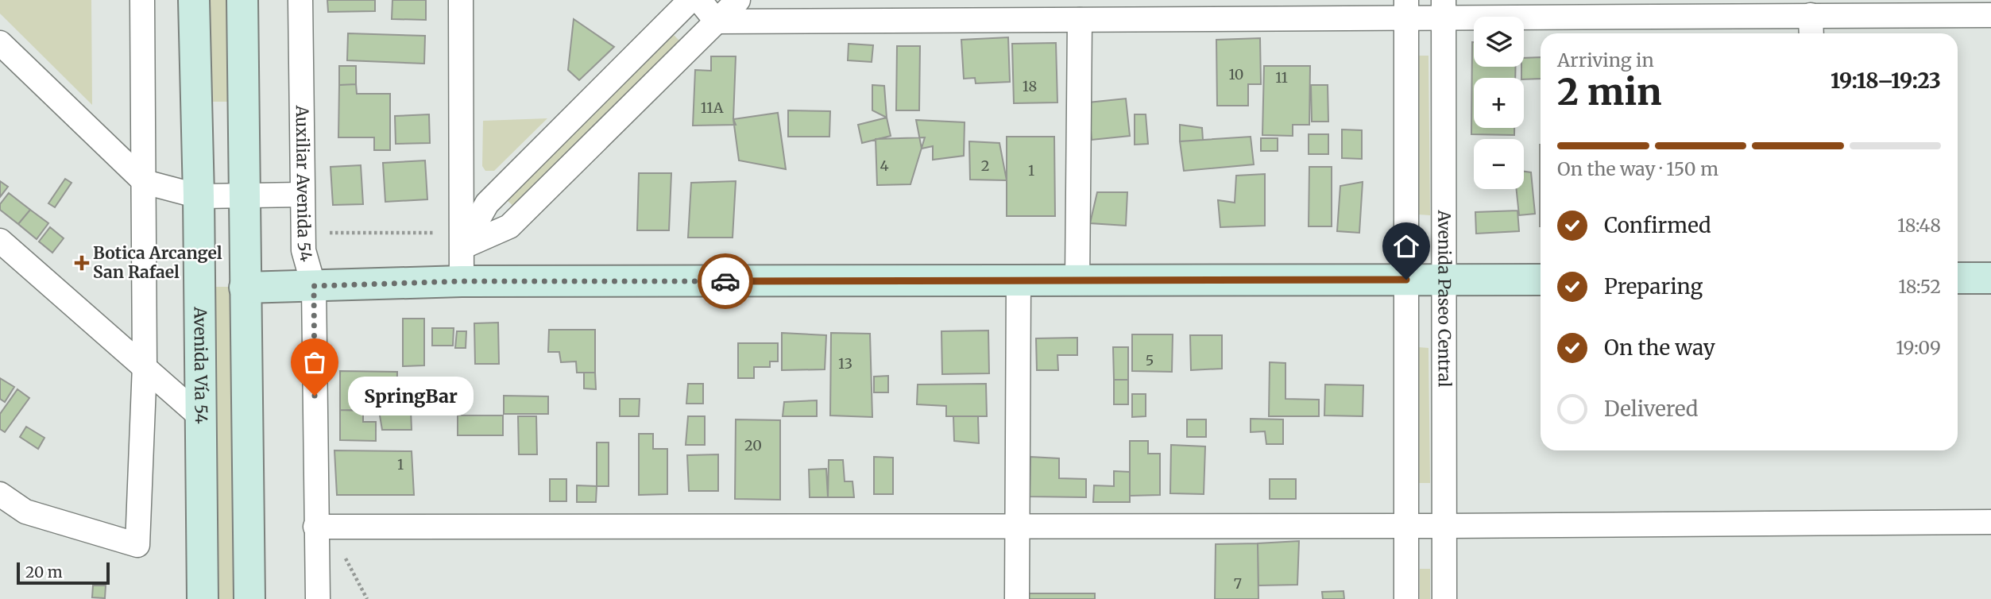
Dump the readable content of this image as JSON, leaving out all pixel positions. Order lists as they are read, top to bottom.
{
  "streets": {
    "street": ["Auxiliar Avenida 54", "Avenida Paseo Central", "Avenida Vía 54"]
  },
  "places": {
    "health": ["Botica Arcangel San Rafael"],
    "other": ["SpringBar"]
  },
  "house_numbers": [
    "10",
    "11",
    "18",
    "11A",
    "4",
    "2",
    "1",
    "5",
    "13",
    "20",
    "1",
    "7"
  ],
  "scale_bar": "20 m",
  "page": {
    "map_buttons": ["+", "−"],
    "heading": ["2 min", "Arriving in", "19:18–19:23"],
    "bar": "On the way · 150 m",
    "list": [
      ["Confirmed", "18:48"],
      ["Preparing", "18:52"],
      ["On the way", "19:09"],
      "Delivered"
    ],
    "bubble": "SpringBar",
    "scale": "20 m"
  }
}
